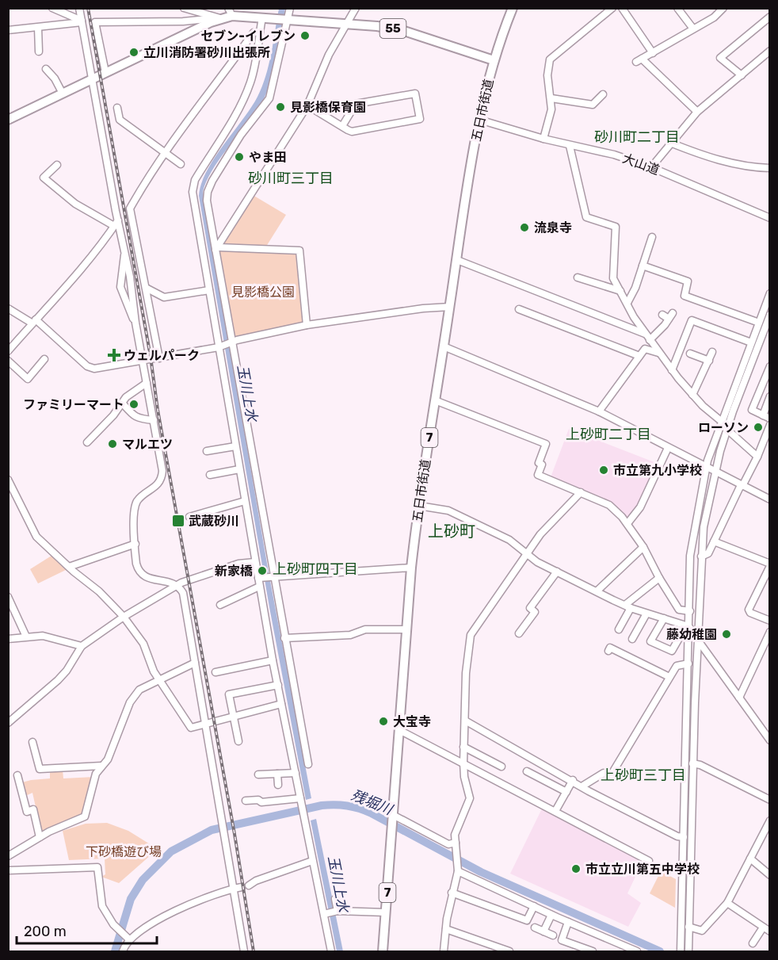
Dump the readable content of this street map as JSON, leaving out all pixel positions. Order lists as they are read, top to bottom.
{
  "streets": {
    "main road": ["55", "五日市街道", "7"],
    "street": ["大山道"]
  },
  "crossings": [
    ["55", "五日市街道"],
    ["五日市街道", "大山道"]
  ],
  "districts": [
    "砂川町二丁目",
    "砂川町三丁目",
    "上砂町二丁目",
    "上砂町",
    "上砂町四丁目",
    "上砂町三丁目"
  ],
  "water": ["玉川上水", "残堀川"],
  "parks": ["見影橋公園", "下砂橋遊び場"],
  "places": {
    "other": [
      "セブン-イレブン",
      "立川消防署砂川出張所",
      "見影橋保育園",
      "やま田",
      "流泉寺",
      "ファミリーマート",
      "ローソン",
      "マルエツ",
      "市立第九小学校",
      "新家橋",
      "藤幼稚園",
      "大宝寺",
      "市立立川第五中学校"
    ],
    "health": ["ウェルパーク"],
    "transit": ["武蔵砂川"]
  },
  "scale_bar": "200 m"
}
